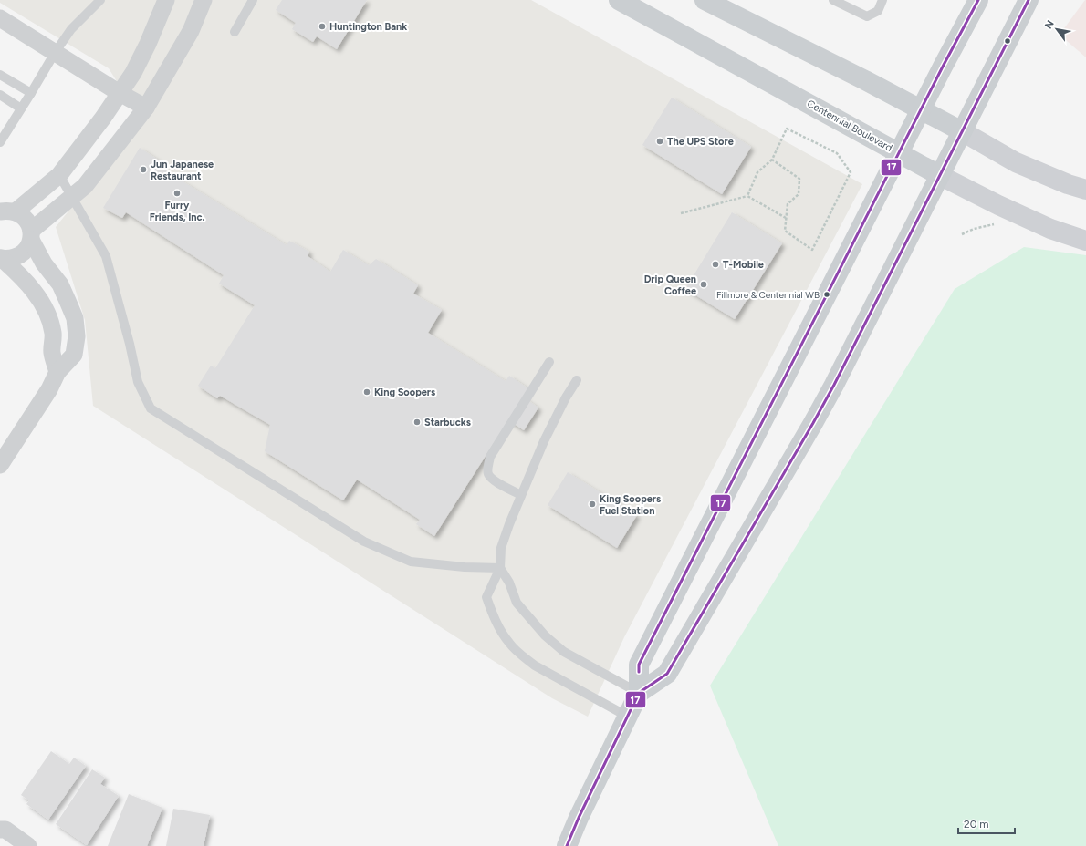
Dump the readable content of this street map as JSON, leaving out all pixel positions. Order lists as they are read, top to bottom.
{
  "streets": {
    "main road": ["Centennial Boulevard"]
  },
  "places": [
    "Huntington Bank",
    "The UPS Store",
    "Jun Japanese Restaurant",
    "Furry Friends, Inc.",
    "T-Mobile",
    "Drip Queen Coffee",
    "Fillmore & Centennial WB",
    "King Soopers",
    "Starbucks",
    "King Soopers Fuel Station"
  ],
  "lines": ["transit line 17"],
  "scale_bar": "20 m",
  "north": "top left"
}
